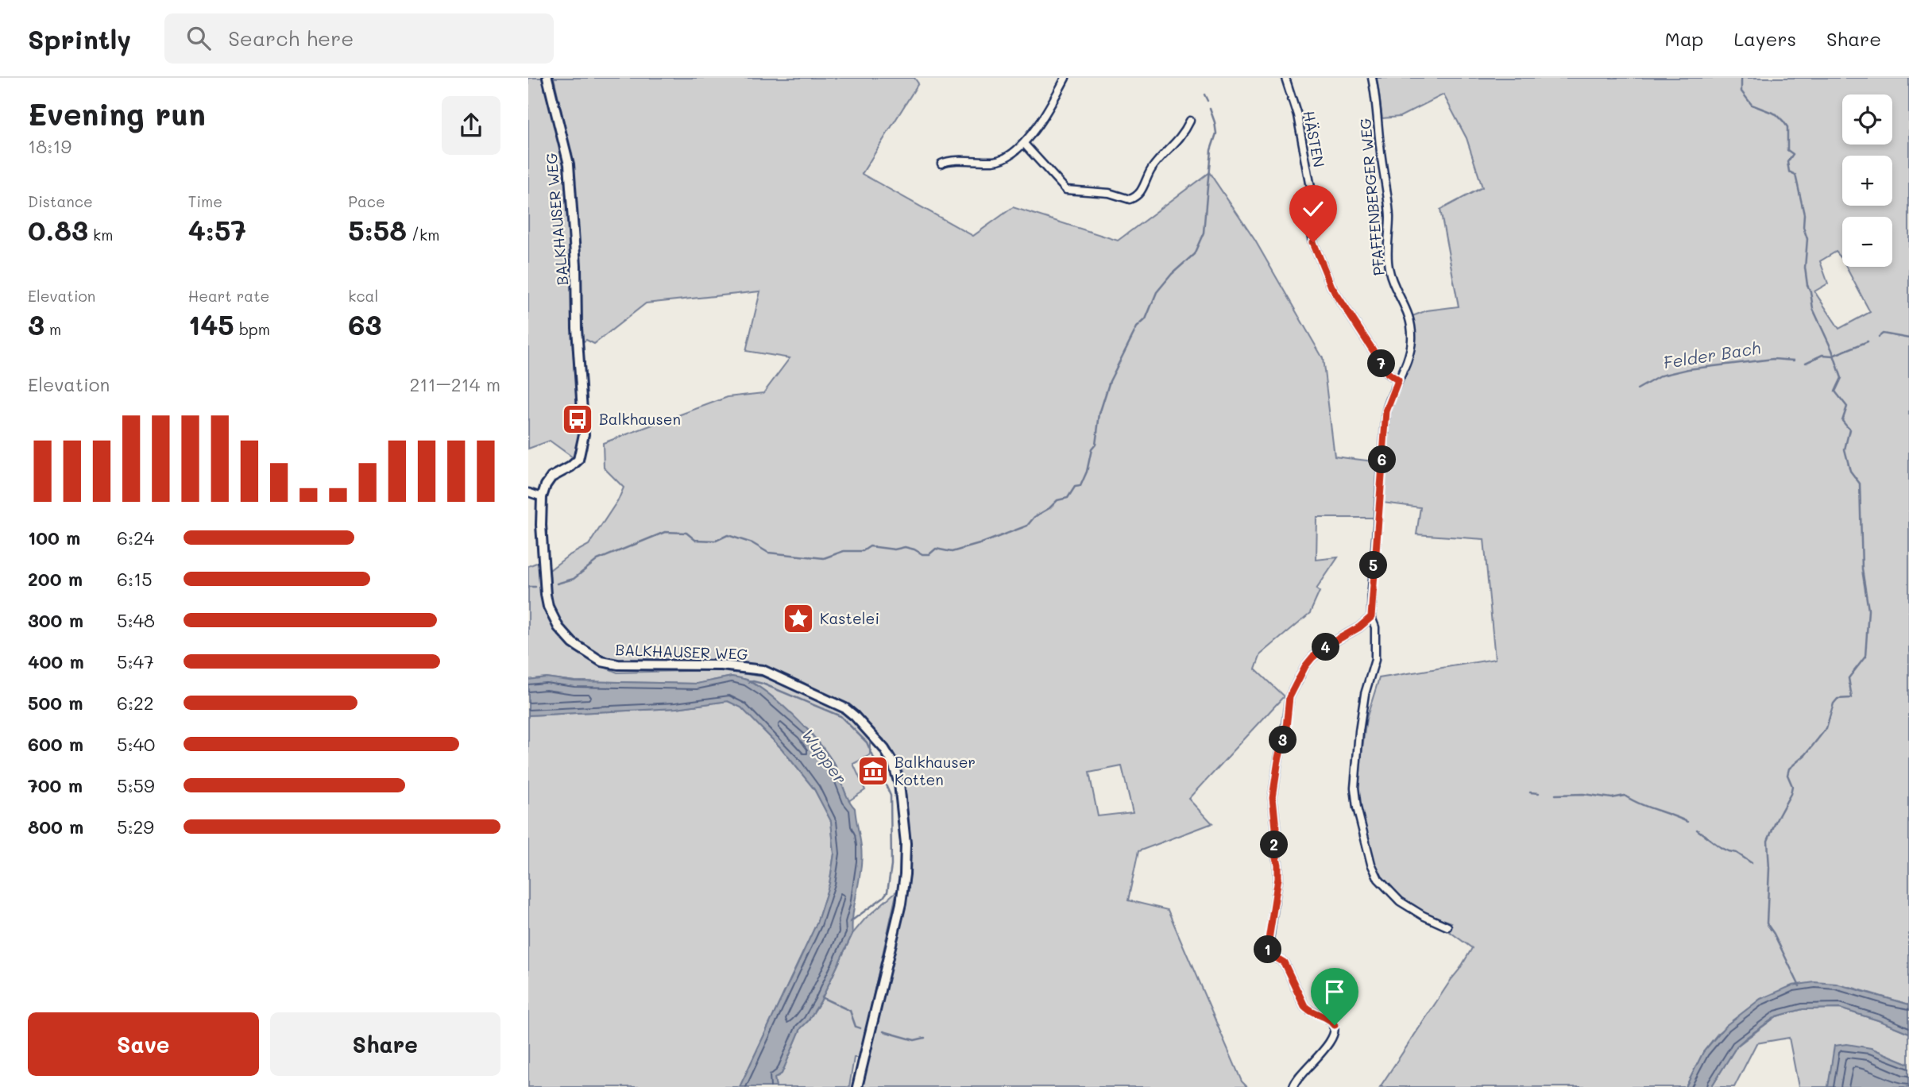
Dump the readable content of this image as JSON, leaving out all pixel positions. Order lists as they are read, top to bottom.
{
  "streets": {
    "main road": ["BALKHAUSER WEG"],
    "street": ["HÄSTEN", "PFAFFENBERGER WEG"]
  },
  "crossings": [
    ["HÄSTEN", "PFAFFENBERGER WEG"]
  ],
  "water": ["Felder Bach", "Wupper"],
  "places": {
    "bus stop": ["Balkhausen"],
    "place": ["Kastelei"],
    "museum": ["Balkhauser Kotten"]
  },
  "page": {
    "header": "Sprintly",
    "search": "Search here",
    "nav": ["Map", "Layers", "Share"],
    "heading": ["Evening run", "18:19"],
    "map_buttons": ["+", "−"],
    "stats": [
      ["Distance", "0.83 km"],
      ["Time", "4:57"],
      ["Pace", "5:58 /km"],
      ["Elevation", "3 m"],
      ["Heart rate", "145 bpm"],
      ["kcal", "63"]
    ],
    "pins": [
      "7",
      "6",
      "5",
      "4",
      "3",
      "2",
      "1"
    ],
    "chart": ["Elevation", "211–214 m"],
    "list": [
      {
        "name": "100 m",
        "note": "6:24"
      },
      {
        "name": "200 m",
        "note": "6:15"
      },
      {
        "name": "300 m",
        "note": "5:48"
      },
      {
        "name": "400 m",
        "note": "5:47"
      },
      {
        "name": "500 m",
        "note": "6:22"
      },
      {
        "name": "600 m",
        "note": "5:40"
      },
      {
        "name": "700 m",
        "note": "5:59"
      },
      {
        "name": "800 m",
        "note": "5:29"
      }
    ],
    "buttons": ["Save", "Share"]
  }
}
